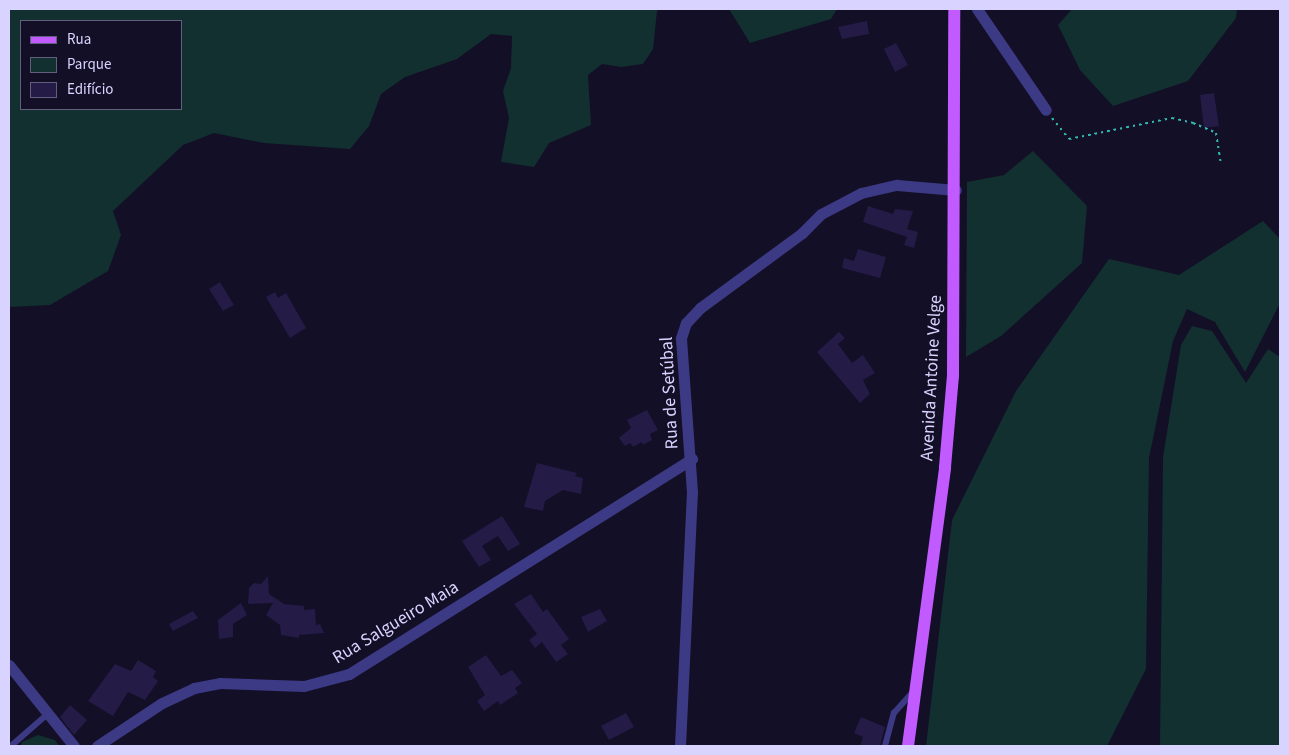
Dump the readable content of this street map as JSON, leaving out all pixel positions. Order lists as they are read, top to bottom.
{
  "streets": {
    "main road": ["Avenida Antoine Velge"],
    "street": ["Rua de Setúbal", "Rua Salgueiro Maia"]
  },
  "crossings": [
    ["Avenida Antoine Velge", "Rua de Setúbal"],
    ["Rua de Setúbal", "Rua Salgueiro Maia"]
  ],
  "legend": ["Rua", "Parque", "Edifício"]
}
